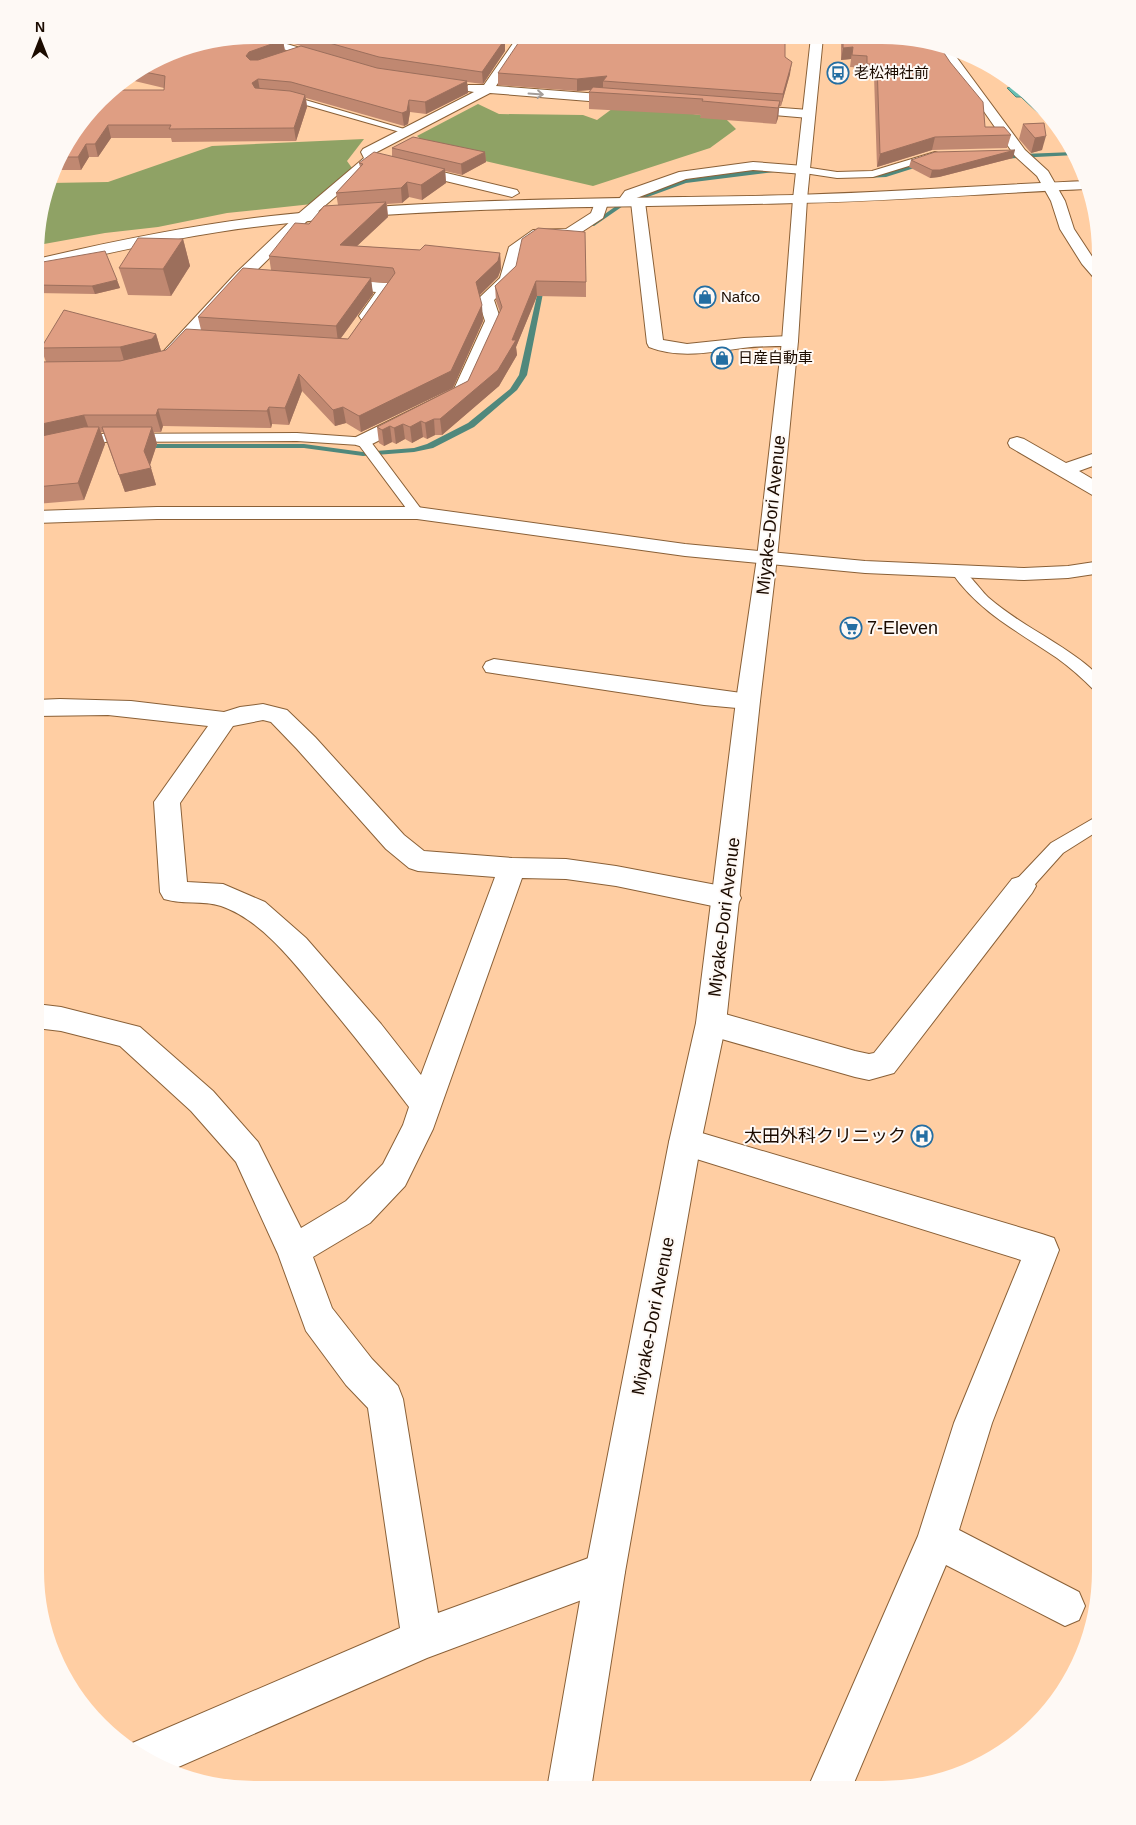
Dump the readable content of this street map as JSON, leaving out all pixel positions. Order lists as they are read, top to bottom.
{
  "streets": {
    "main road": ["Miyake-Dori Avenue"]
  },
  "places": {
    "bus stop": ["老松神社前"],
    "shop": ["Nafco", "日産自動車"],
    "supermarket": ["7-Eleven"],
    "hospital": ["太田外科クリニック"]
  },
  "north": "top"
}
